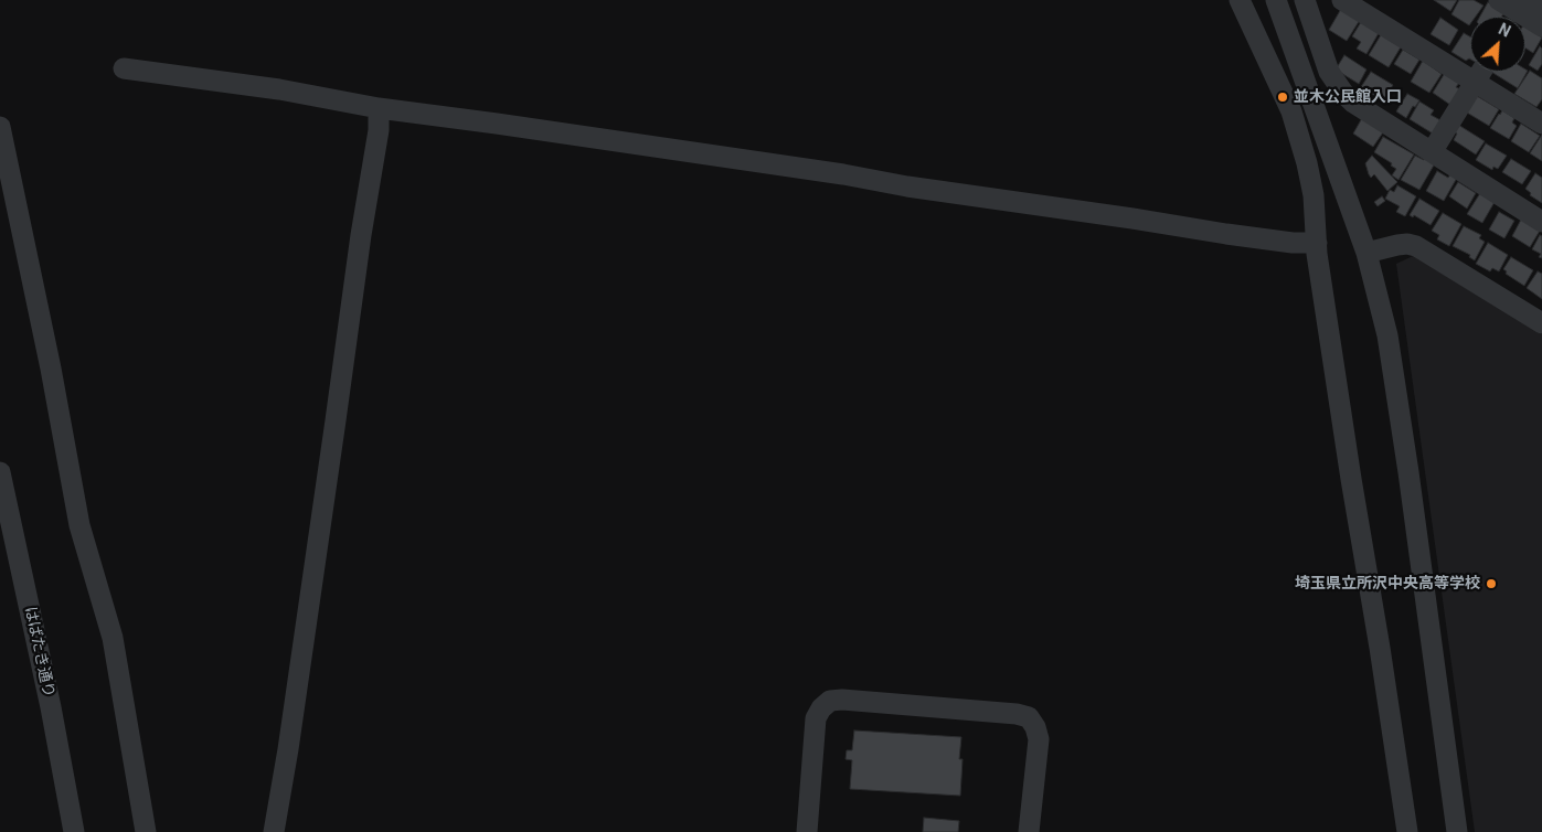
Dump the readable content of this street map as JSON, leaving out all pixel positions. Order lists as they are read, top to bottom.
{
  "streets": {
    "street": ["はばたき通り"]
  },
  "places": ["並木公民館入口", "埼玉県立所沢中央高等学校"],
  "north": "top right"
}
